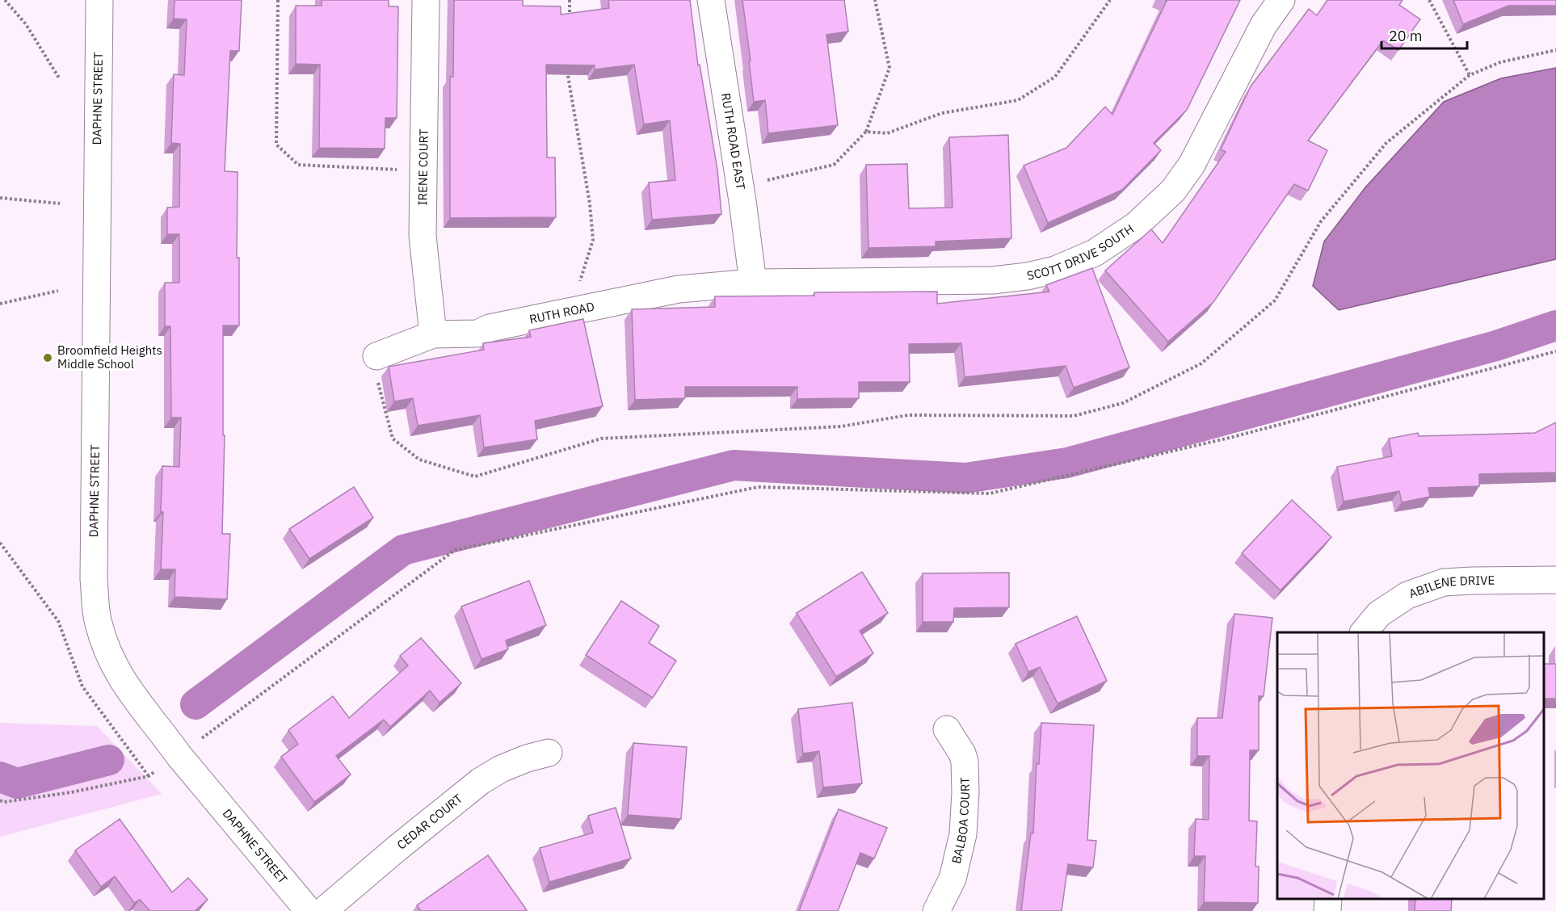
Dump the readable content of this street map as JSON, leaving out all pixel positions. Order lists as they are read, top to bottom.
{
  "streets": {
    "street": [
      "DAPHNE STREET",
      "RUTH ROAD EAST",
      "IRENE COURT",
      "SCOTT DRIVE SOUTH",
      "RUTH ROAD",
      "ABILENE DRIVE",
      "BALBOA COURT",
      "CEDAR COURT"
    ]
  },
  "crossings": [
    ["RUTH ROAD EAST", "SCOTT DRIVE SOUTH"],
    ["RUTH ROAD EAST", "RUTH ROAD"],
    ["IRENE COURT", "RUTH ROAD"],
    ["SCOTT DRIVE SOUTH", "RUTH ROAD"]
  ],
  "places": ["Broomfield Heights Middle School"],
  "scale_bar": "20 m"
}
